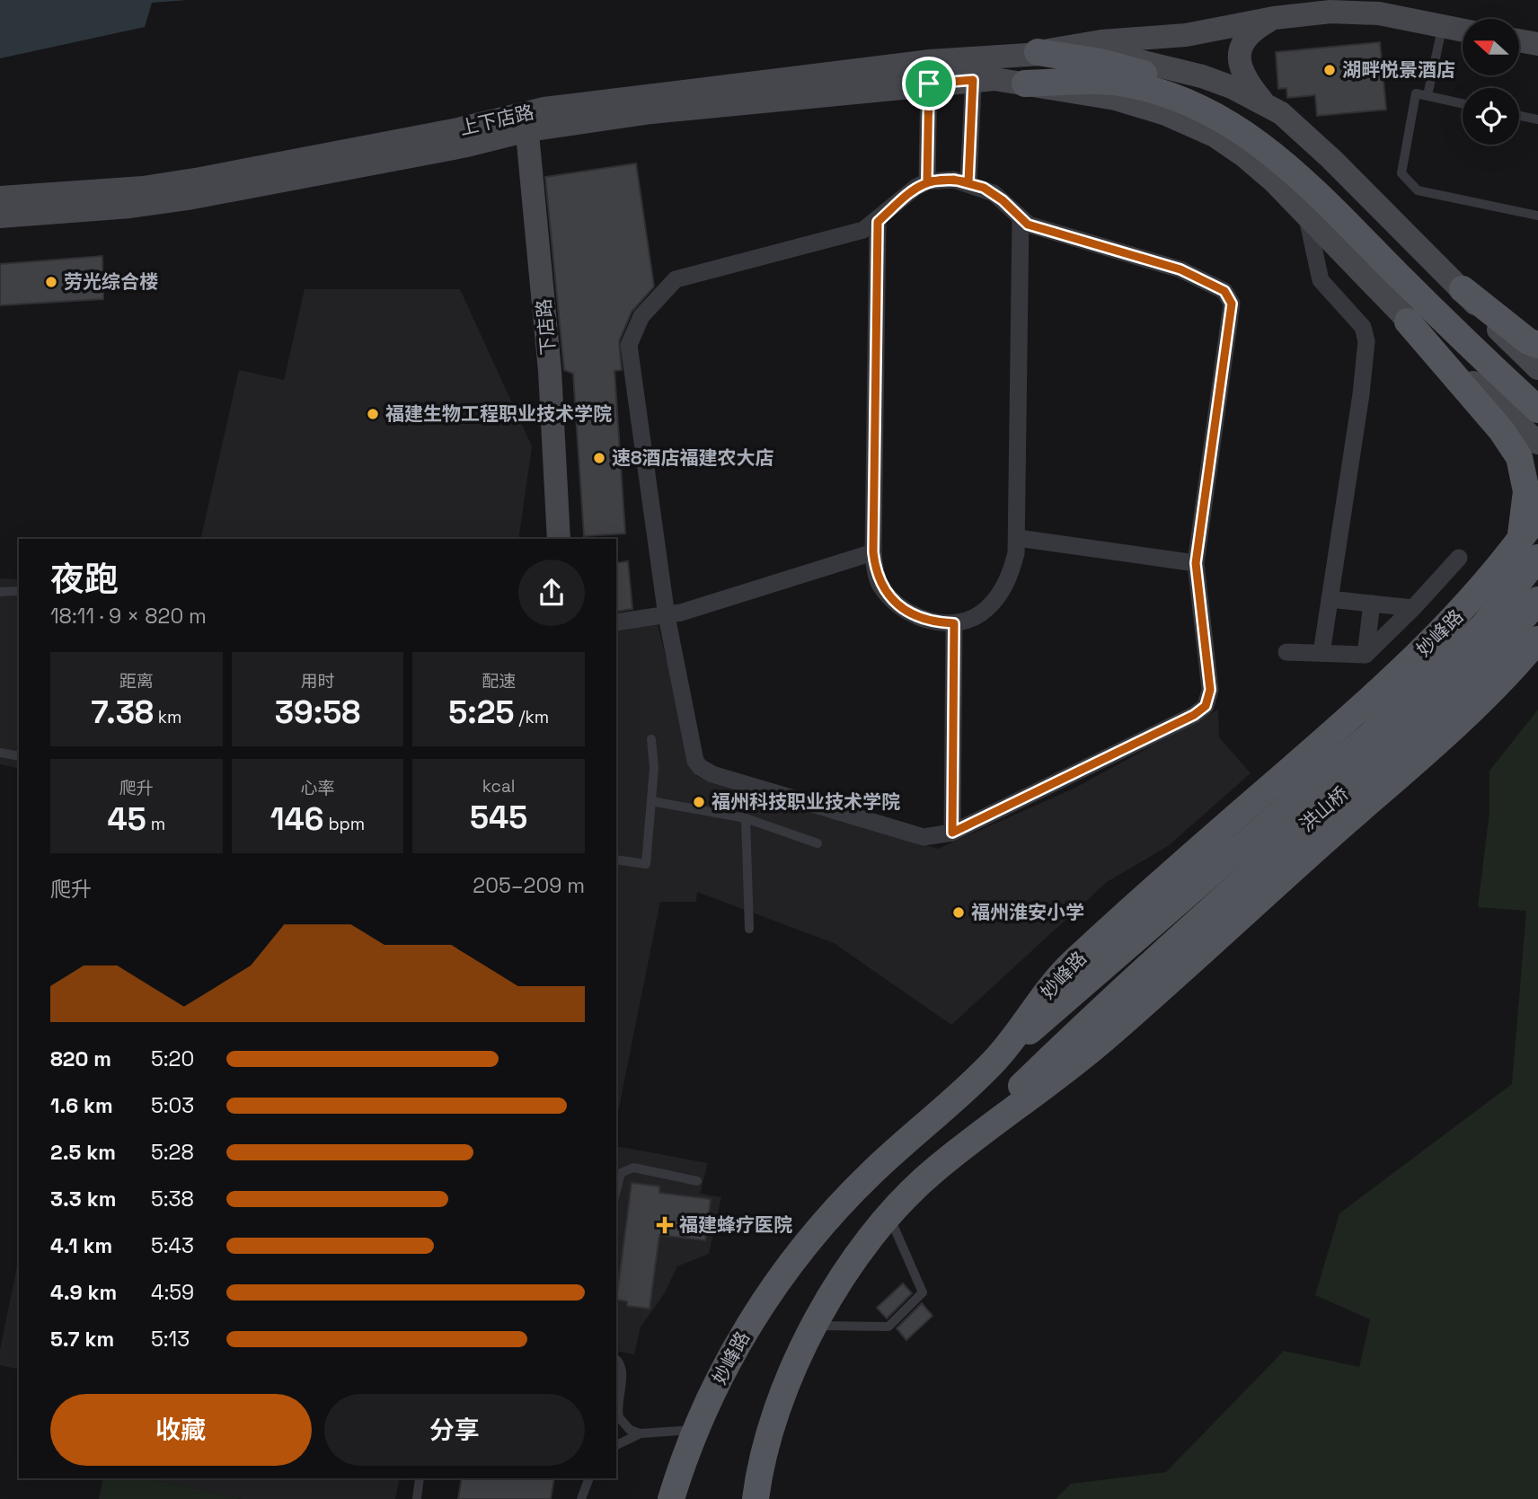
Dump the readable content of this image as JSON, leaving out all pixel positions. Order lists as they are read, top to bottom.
{
  "streets": {
    "main road": [
      "上下店路",
      "下店路",
      "妙峰路",
      "洪山桥"
    ]
  },
  "crossings": [
    ["上下店路", "下店路"]
  ],
  "places": {
    "other": [
      "湖畔悦景酒店",
      "劳光综合楼",
      "福建生物工程职业技术学院",
      "速8酒店福建农大店",
      "福州科技职业技术学院",
      "福州淮安小学"
    ],
    "health": ["福建蜂疗医院"]
  },
  "north": "left",
  "page": {
    "heading": ["夜跑", "18:11 · 9 × 820 m"],
    "stats": [
      ["距离", "7.38 km"],
      ["用时", "39:58"],
      ["配速", "5:25 /km"],
      ["爬升", "45 m"],
      ["心率", "146 bpm"],
      ["kcal", "545"]
    ],
    "chart": ["爬升", "205–209 m"],
    "list": [
      {
        "name": "820 m",
        "note": "5:20"
      },
      {
        "name": "1.6 km",
        "note": "5:03"
      },
      {
        "name": "2.5 km",
        "note": "5:28"
      },
      {
        "name": "3.3 km",
        "note": "5:38"
      },
      {
        "name": "4.1 km",
        "note": "5:43"
      },
      {
        "name": "4.9 km",
        "note": "4:59"
      },
      {
        "name": "5.7 km",
        "note": "5:13"
      }
    ],
    "buttons": ["收藏", "分享"]
  }
}
